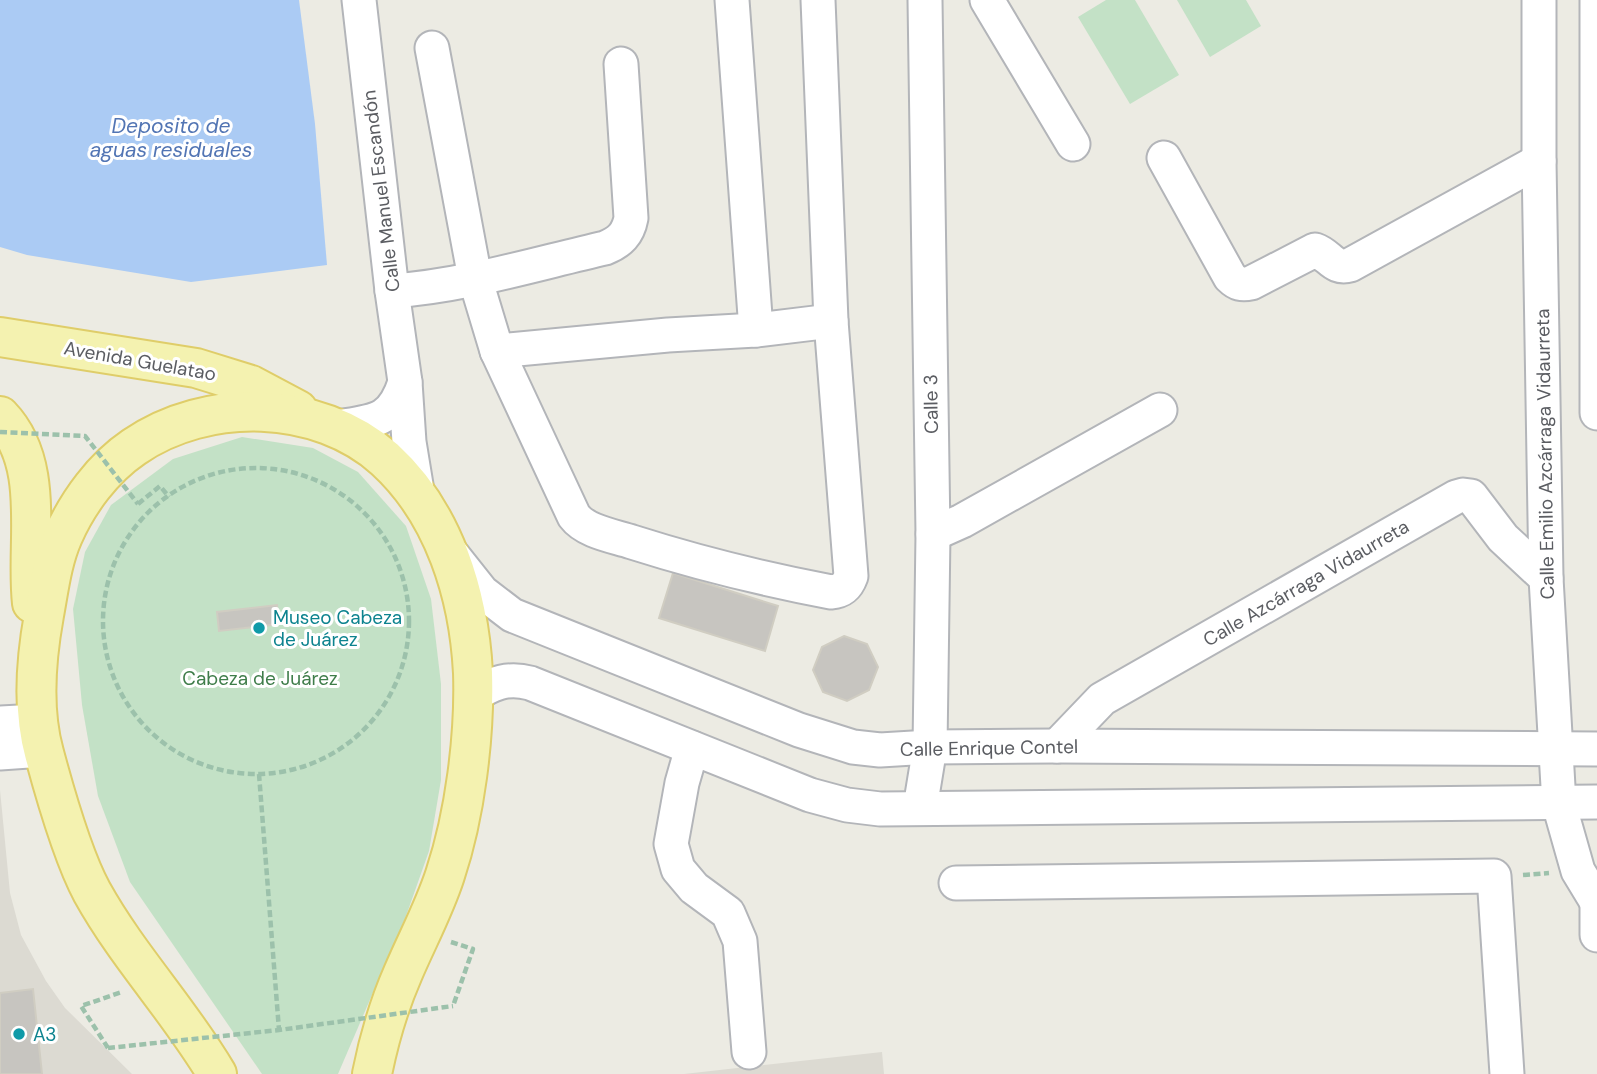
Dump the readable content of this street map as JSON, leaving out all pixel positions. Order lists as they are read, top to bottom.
{
  "streets": {
    "main road": ["Avenida Guelatao"],
    "street": [
      "Calle Manuel Escandón",
      "Calle 3",
      "Calle Emilio Azcárraga Vidaurreta",
      "Calle Azcárraga Vidaurreta",
      "Calle Enrique Contel"
    ]
  },
  "crossings": [
    ["Calle Manuel Escandón", "Avenida Guelatao"],
    ["Avenida Guelatao", "Calle Enrique Contel"],
    ["Calle 3", "Calle Enrique Contel"],
    ["Calle Emilio Azcárraga Vidaurreta", "Calle Azcárraga Vidaurreta"],
    ["Calle Emilio Azcárraga Vidaurreta", "Calle Enrique Contel"],
    ["Calle Azcárraga Vidaurreta", "Calle Enrique Contel"]
  ],
  "water": ["Deposito de aguas residuales"],
  "parks": ["Cabeza de Juárez"],
  "places": ["Museo Cabeza de Juárez", "A3"]
}
